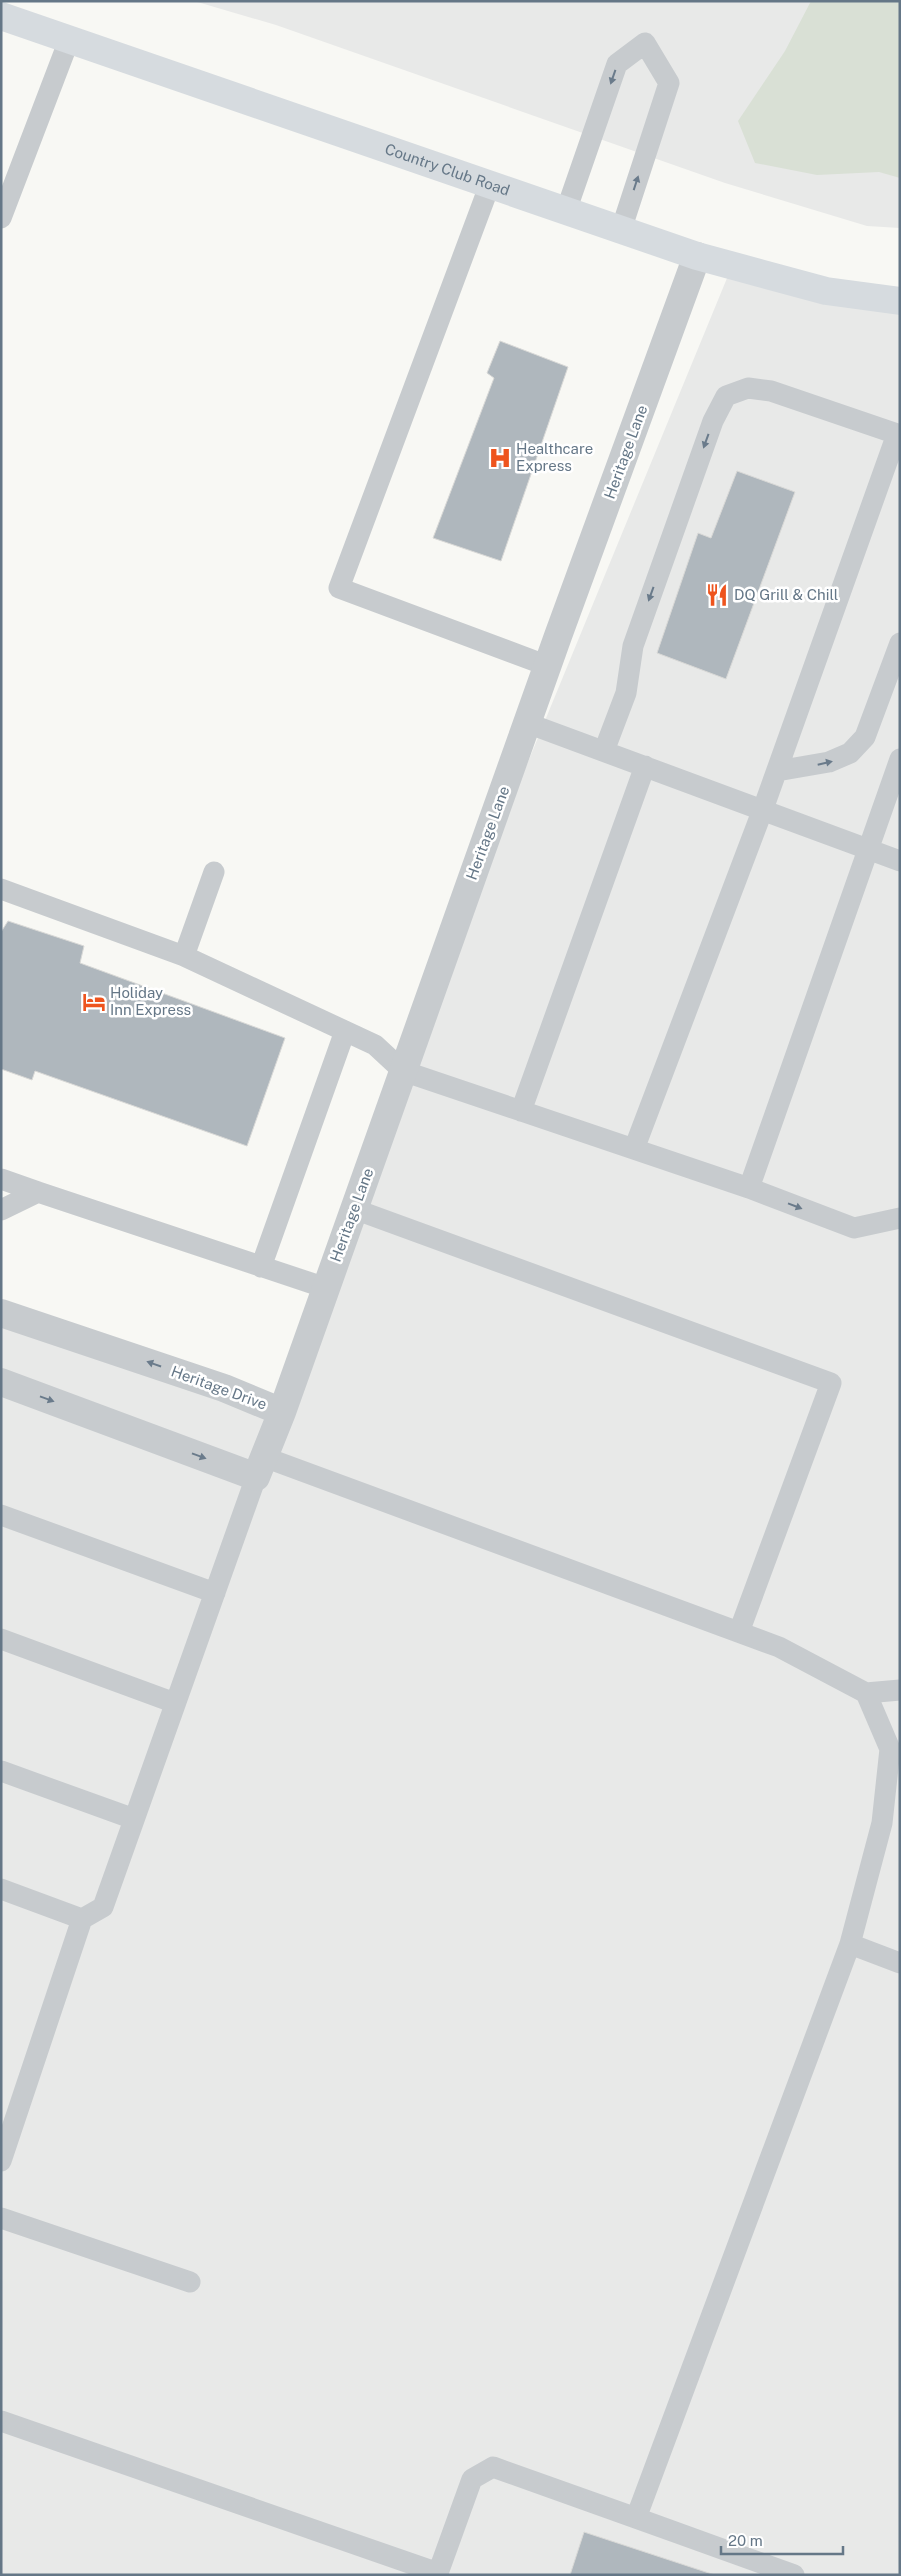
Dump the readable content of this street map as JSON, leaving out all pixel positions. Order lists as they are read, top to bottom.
{
  "streets": {
    "street": ["Country Club Road", "Heritage Lane", "Heritage Drive"]
  },
  "crossings": [
    ["Country Club Road", "Heritage Lane"],
    ["Heritage Lane", "Heritage Drive"]
  ],
  "places": {
    "hospital": ["Healthcare Express"],
    "restaurant": ["DQ Grill & Chill"],
    "hotel": ["Holiday Inn Express"]
  },
  "scale_bar": "20 m"
}
